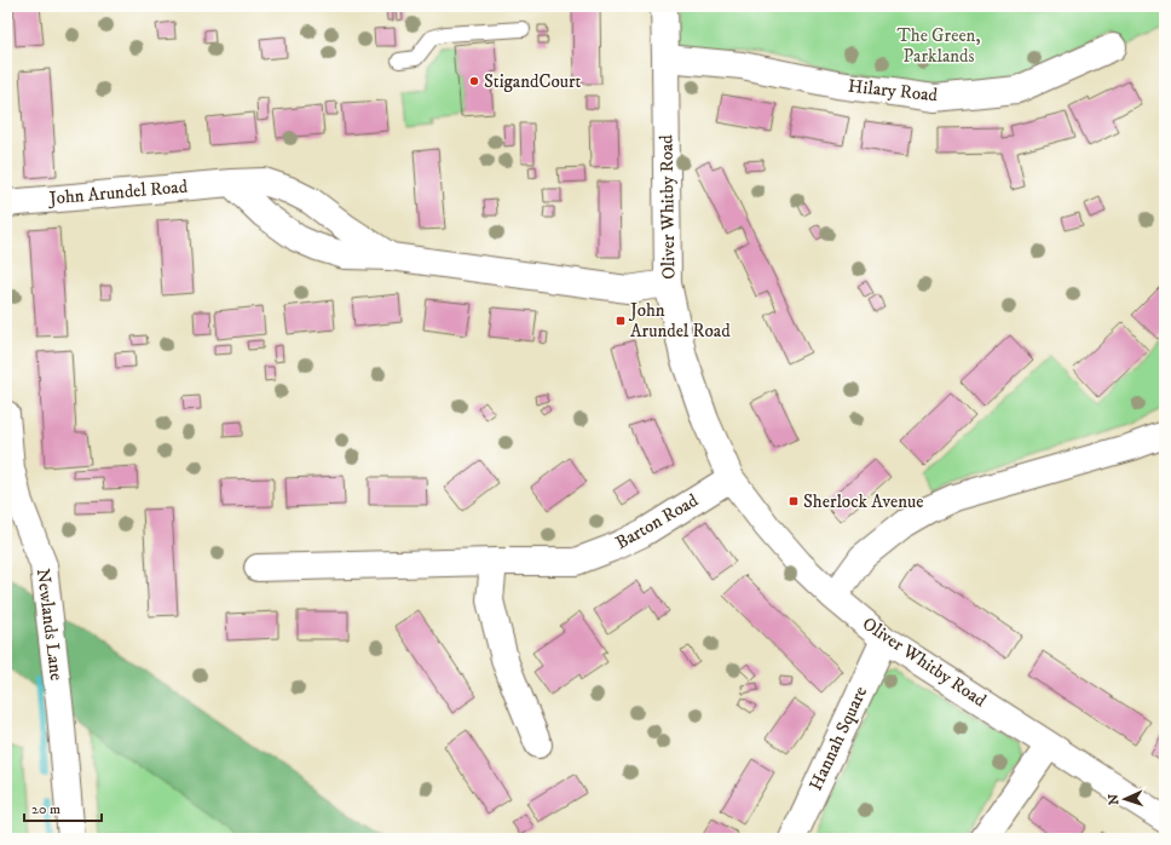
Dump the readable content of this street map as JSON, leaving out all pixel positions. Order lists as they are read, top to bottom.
{
  "streets": {
    "street": [
      "Hilary Road",
      "John Arundel Road",
      "Oliver Whitby Road",
      "Barton Road",
      "Newlands Lane",
      "Hannah Square"
    ]
  },
  "crossings": [
    ["Hilary Road", "Oliver Whitby Road"],
    ["John Arundel Road", "Oliver Whitby Road"],
    ["Oliver Whitby Road", "Barton Road"],
    ["Oliver Whitby Road", "Hannah Square"]
  ],
  "parks": ["The Green, Parklands"],
  "places": {
    "other": ["StigandCourt"],
    "transit": ["John Arundel Road", "Sherlock Avenue"]
  },
  "scale_bar": "20 m",
  "north": "left"
}
